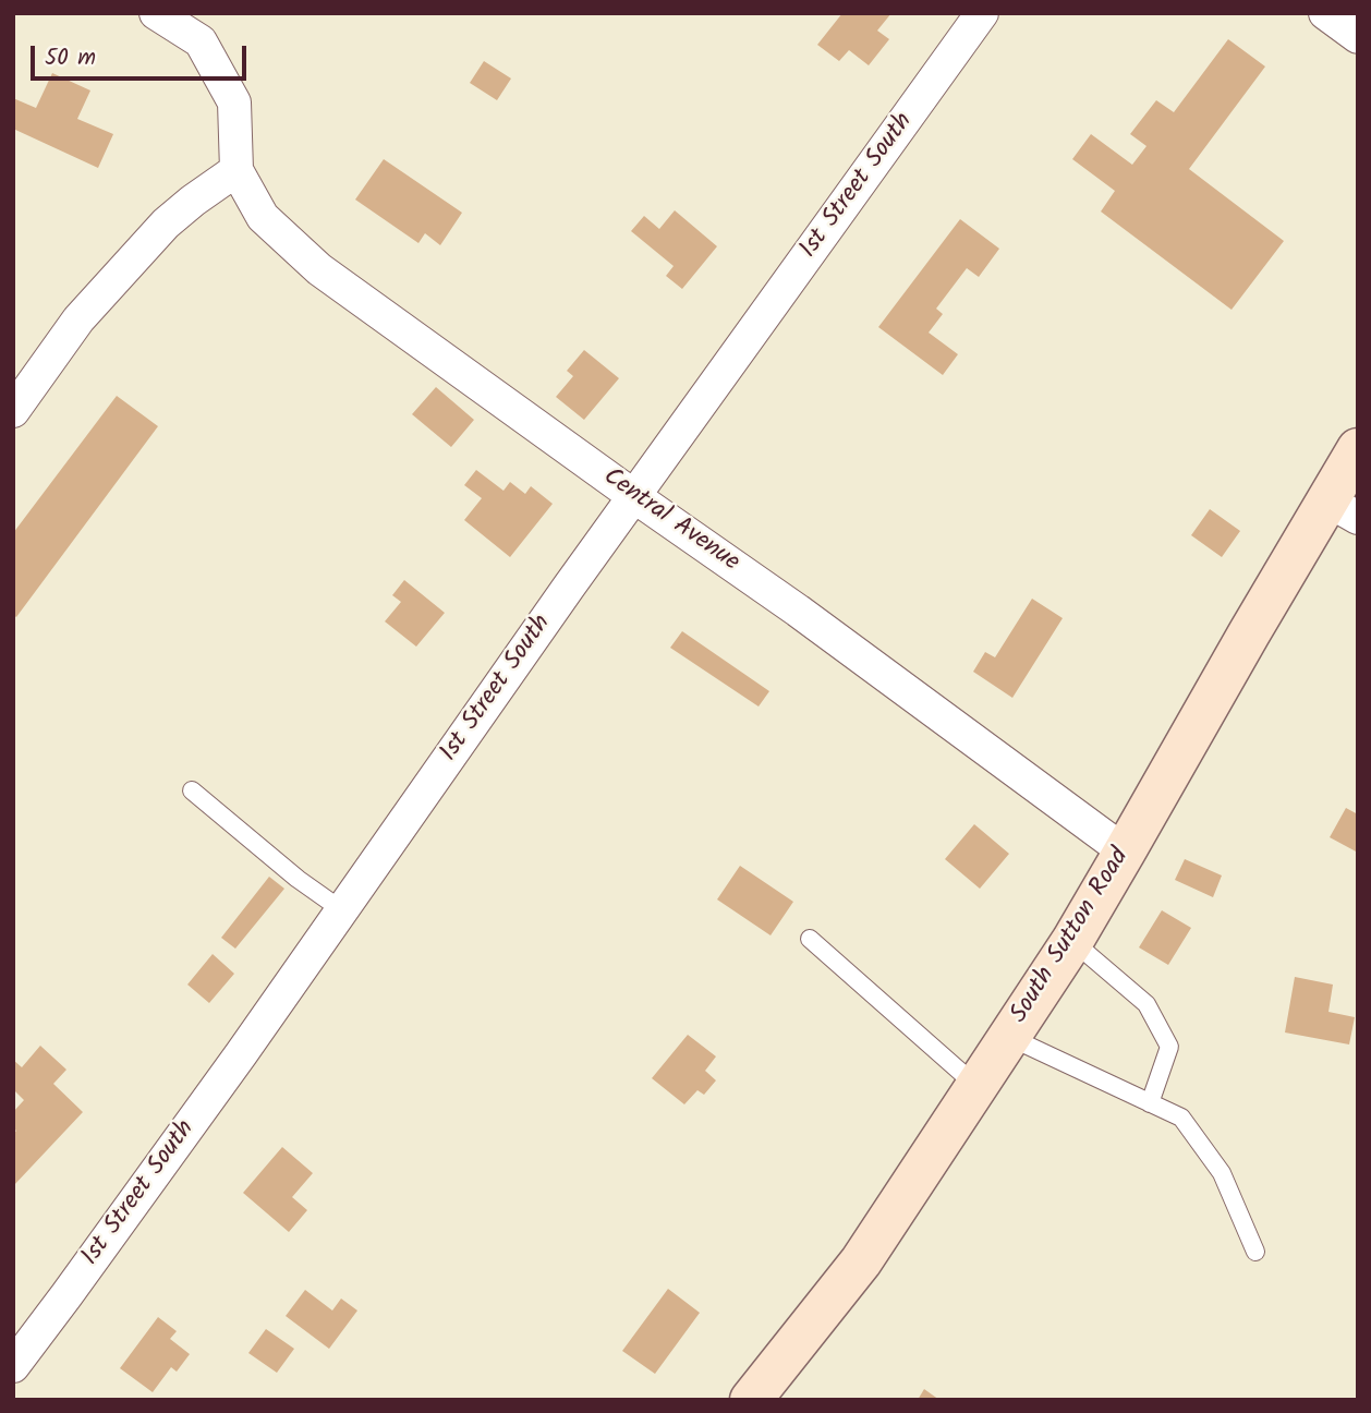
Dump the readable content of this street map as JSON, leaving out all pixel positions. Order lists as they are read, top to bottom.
{
  "streets": {
    "main road": ["South Sutton Road"],
    "street": ["1st Street South", "Central Avenue"]
  },
  "crossings": [
    ["1st Street South", "Central Avenue"],
    ["Central Avenue", "South Sutton Road"]
  ],
  "scale_bar": "50 m"
}
